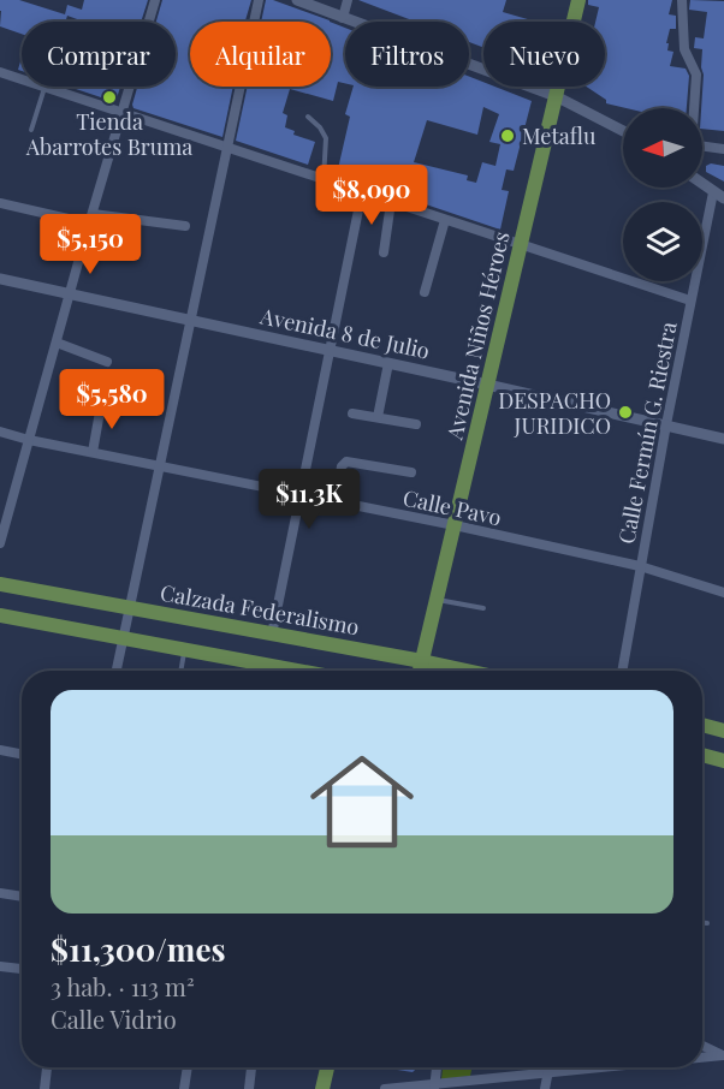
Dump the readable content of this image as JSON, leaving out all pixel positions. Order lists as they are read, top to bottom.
{
  "streets": {
    "main road": ["Avenida Niños Héroes", "Calzada Federalismo"],
    "street": ["Avenida 8 de Julio", "Calle Fermín G. Riestra", "Calle Pavo"]
  },
  "crossings": [
    ["Avenida 8 de Julio", "Avenida Niños Héroes"],
    ["Avenida 8 de Julio", "Calle Fermín G. Riestra"],
    ["Avenida Niños Héroes", "Calle Pavo"],
    ["Avenida Niños Héroes", "Calzada Federalismo"],
    ["Calle Fermín G. Riestra", "Calle Pavo"]
  ],
  "places": ["Tienda Abarrotes Bruma", "Metaflu", "DESPACHO JURIDICO"],
  "north": "left",
  "page": {
    "chip": [
      "Comprar",
      "Alquilar",
      "Filtros",
      "Nuevo"
    ],
    "price": [
      "$8,090",
      "$5,150",
      "$5,580",
      "$11.3K"
    ],
    "list": [
      {
        "name": "$11,300/mes",
        "note": "3 hab. · 113 m² · Calle Vidrio"
      }
    ]
  }
}
